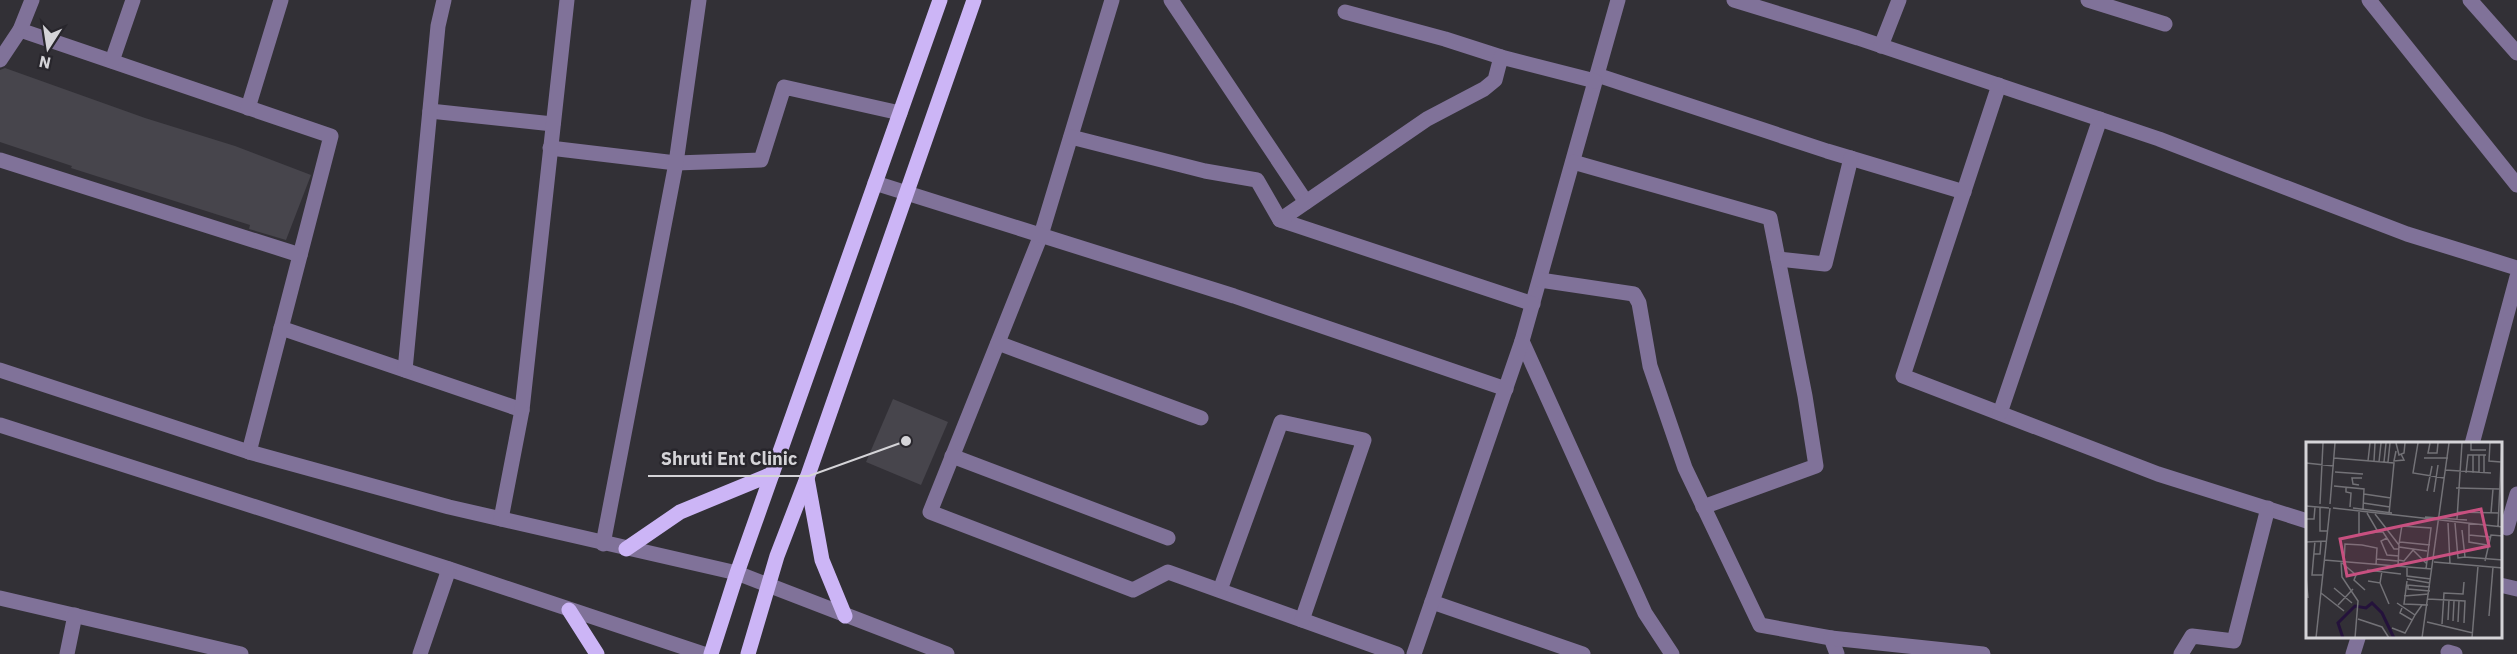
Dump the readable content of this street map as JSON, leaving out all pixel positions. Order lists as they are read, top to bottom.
{
  "places": ["Shruti Ent Clinic"],
  "north": "bottom"
}
